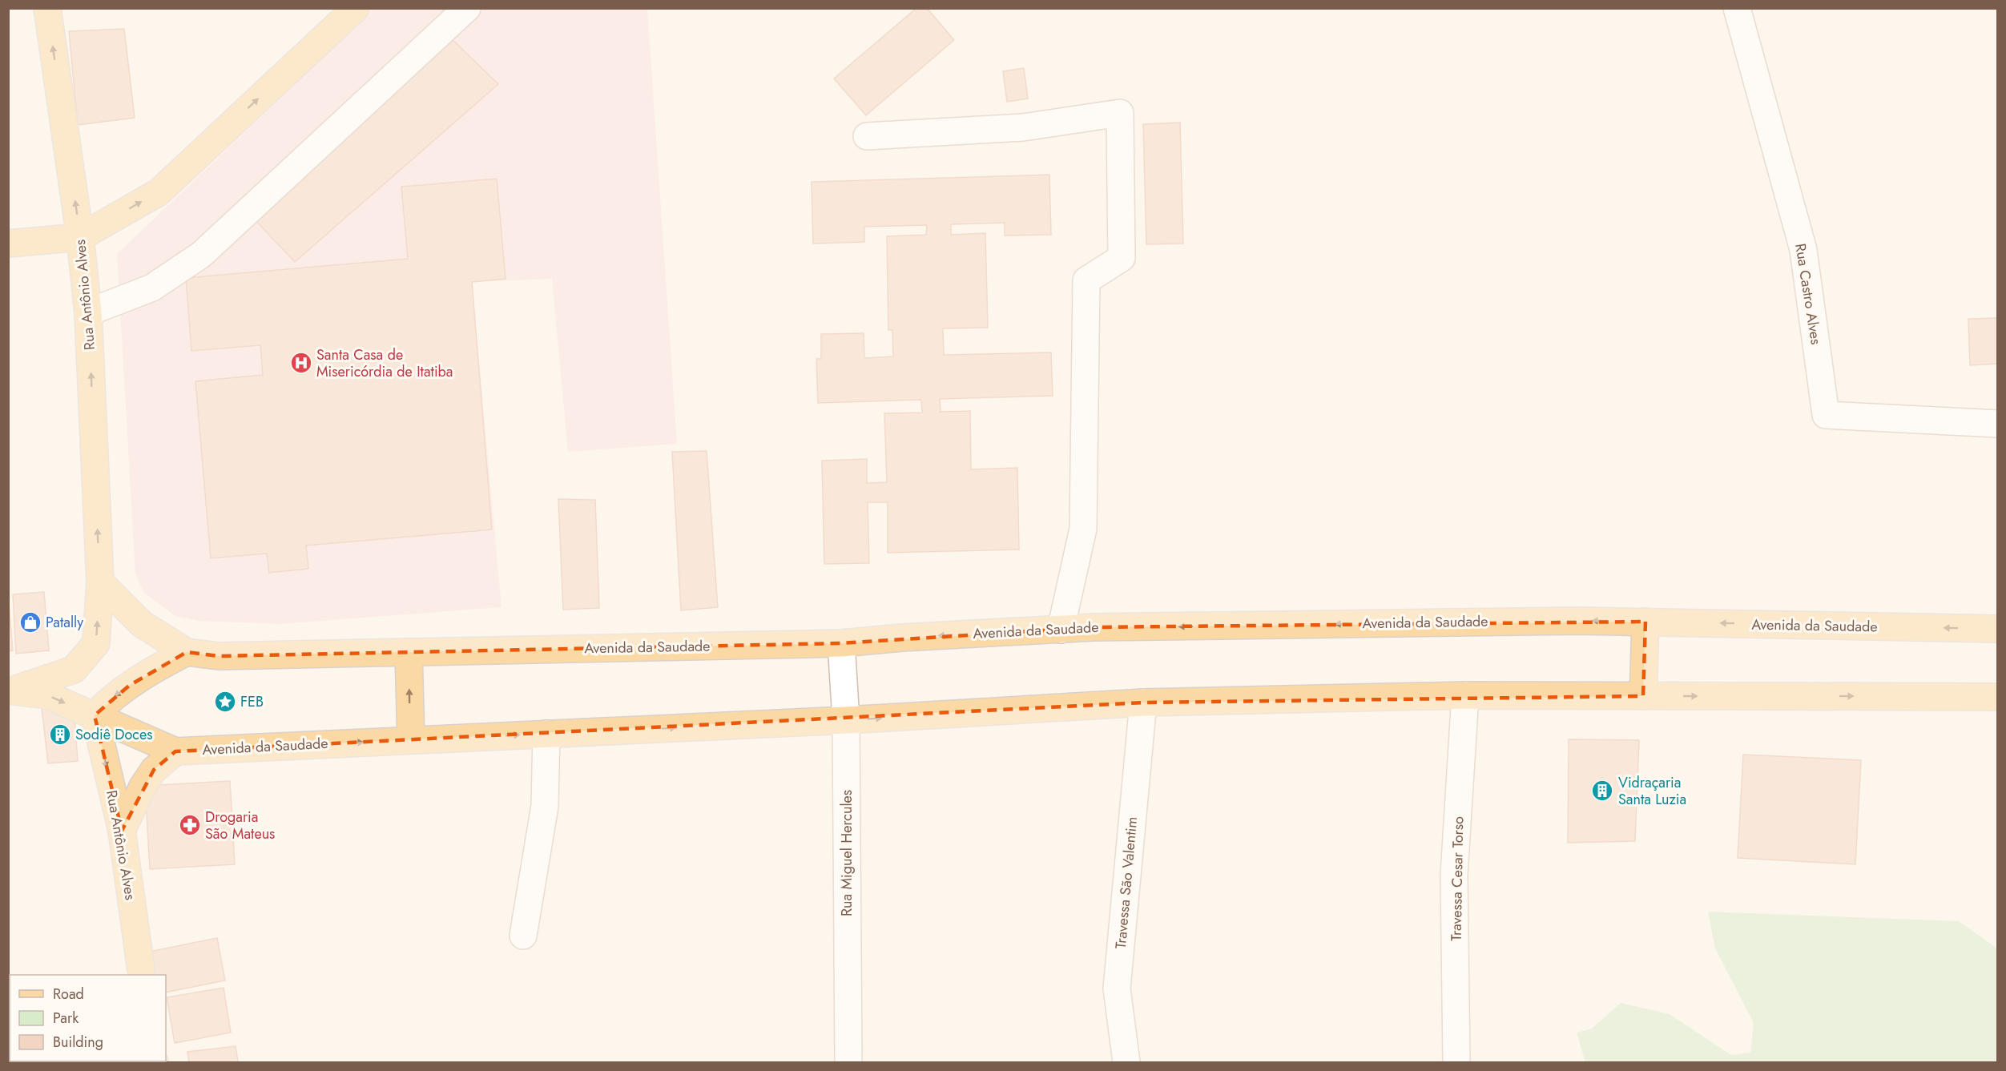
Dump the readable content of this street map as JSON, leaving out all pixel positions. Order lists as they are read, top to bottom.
{
  "streets": {
    "main road": ["Rua Antônio Alves", "Avenida da Saudade"],
    "street": [
      "Rua Castro Alves",
      "Rua Miguel Hercules",
      "Travessa Cesar Torso",
      "Travessa São Valentim"
    ]
  },
  "crossings": [
    ["Rua Antônio Alves", "Avenida da Saudade"],
    ["Avenida da Saudade", "Rua Miguel Hercules"],
    ["Avenida da Saudade", "Travessa Cesar Torso"],
    ["Avenida da Saudade", "Travessa São Valentim"]
  ],
  "places": {
    "hospital": ["Santa Casa de Misericórdia de Itatiba"],
    "shop": ["Patally"],
    "place": ["FEB"],
    "building": ["Sodiê Doces", "Vidraçaria Santa Luzia"],
    "pharmacy": ["Drogaria São Mateus"]
  },
  "legend": ["Road", "Park", "Building"]
}
